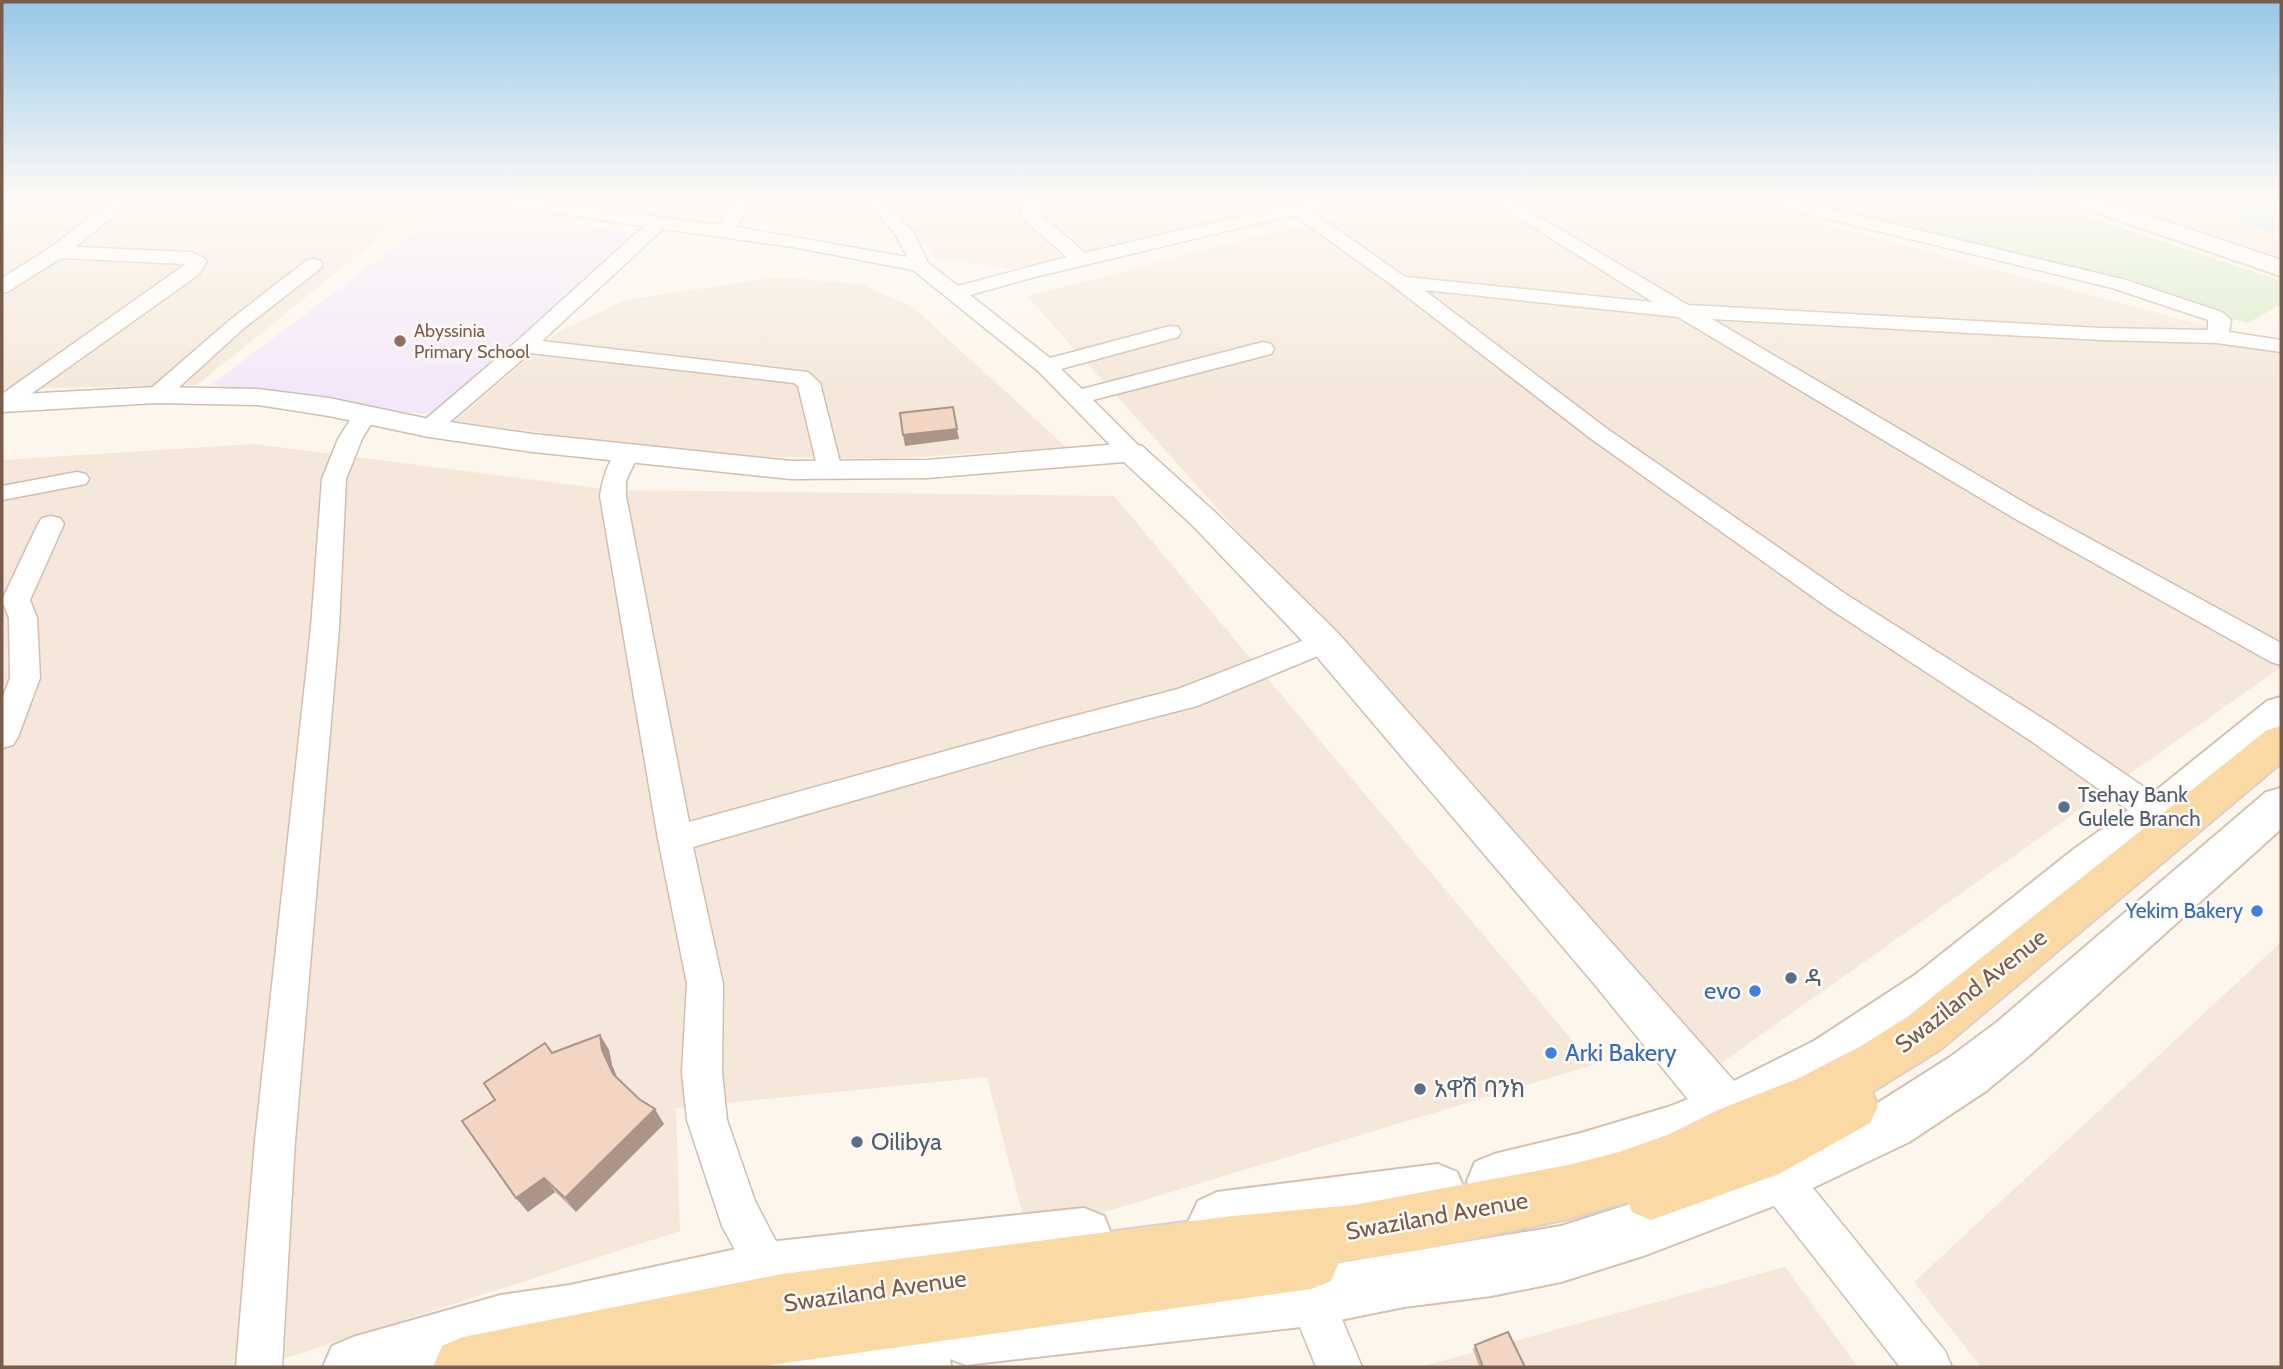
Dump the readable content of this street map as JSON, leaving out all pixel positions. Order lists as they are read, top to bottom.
{
  "streets": {
    "main road": ["Swaziland Avenue"]
  },
  "places": [
    "Abyssinia Primary School",
    "Tsehay Bank Gulele Branch",
    "Yekim Bakery",
    "ዳ",
    "evo",
    "Arki Bakery",
    "አዋሽ ባንክ",
    "Oilibya"
  ]
}
